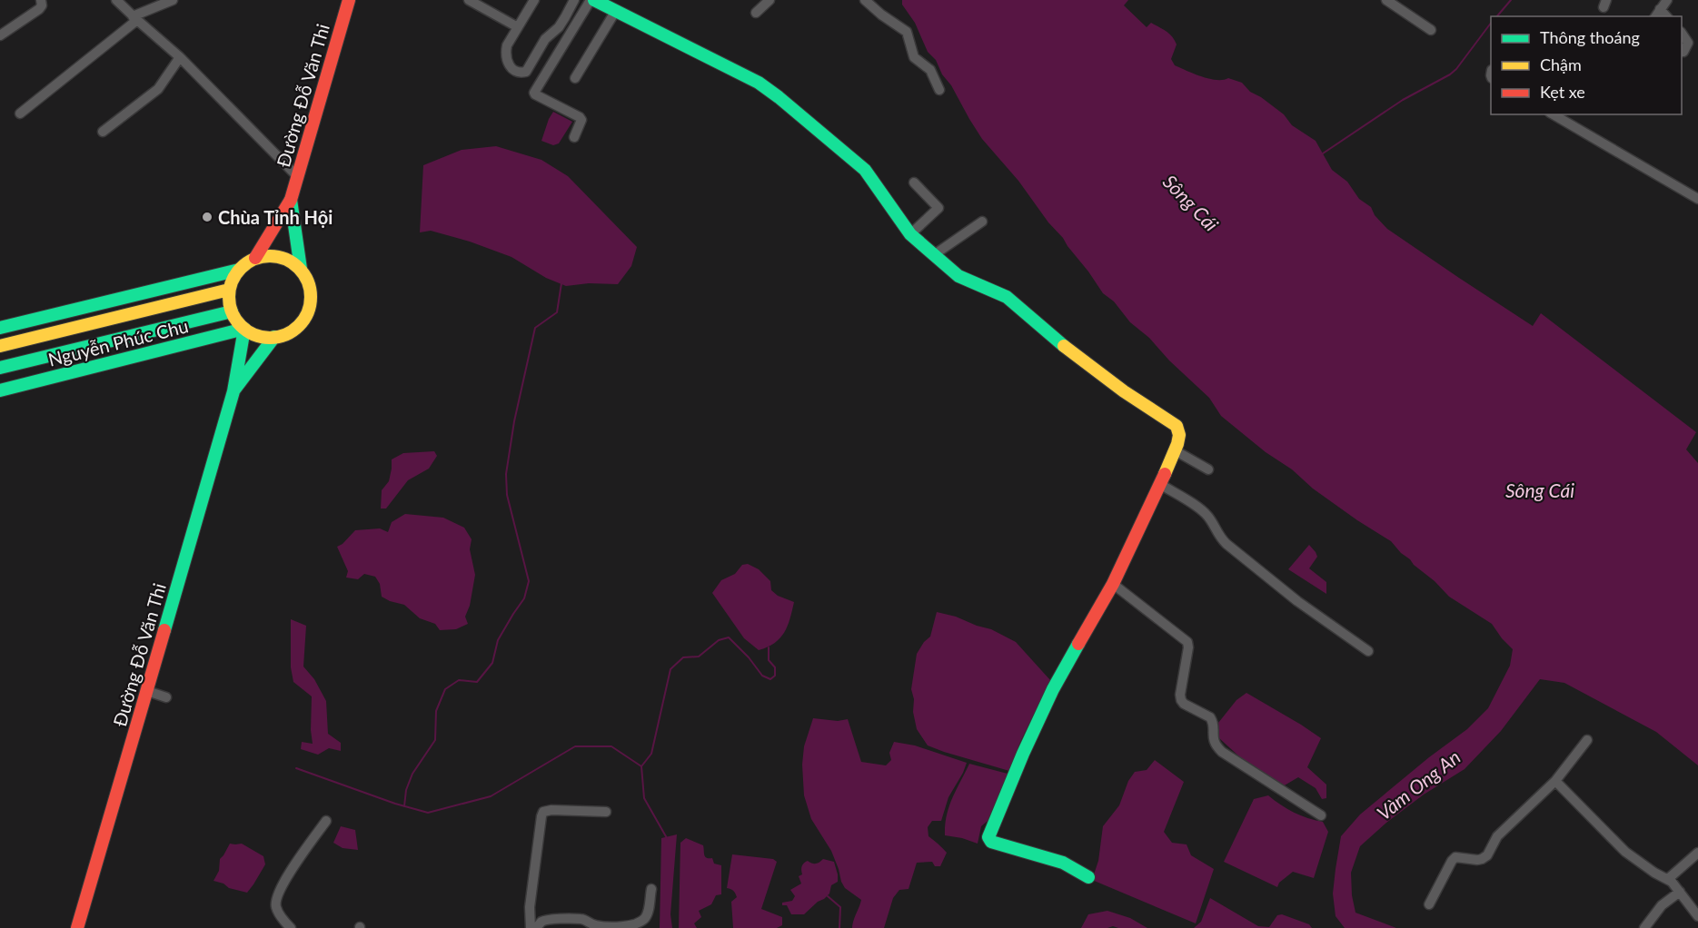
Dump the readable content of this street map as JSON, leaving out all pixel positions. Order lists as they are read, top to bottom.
{
  "streets": {
    "street": ["Đường Đỗ Văn Thi", "Nguyễn Phúc Chu"]
  },
  "crossings": [
    ["Đường Đỗ Văn Thi", "Nguyễn Phúc Chu"]
  ],
  "water": ["Sông Cái", "Vàm Ong An"],
  "places": ["Chùa Tỉnh Hội"],
  "legend": ["Thông thoáng", "Chậm", "Kẹt xe"]
}
